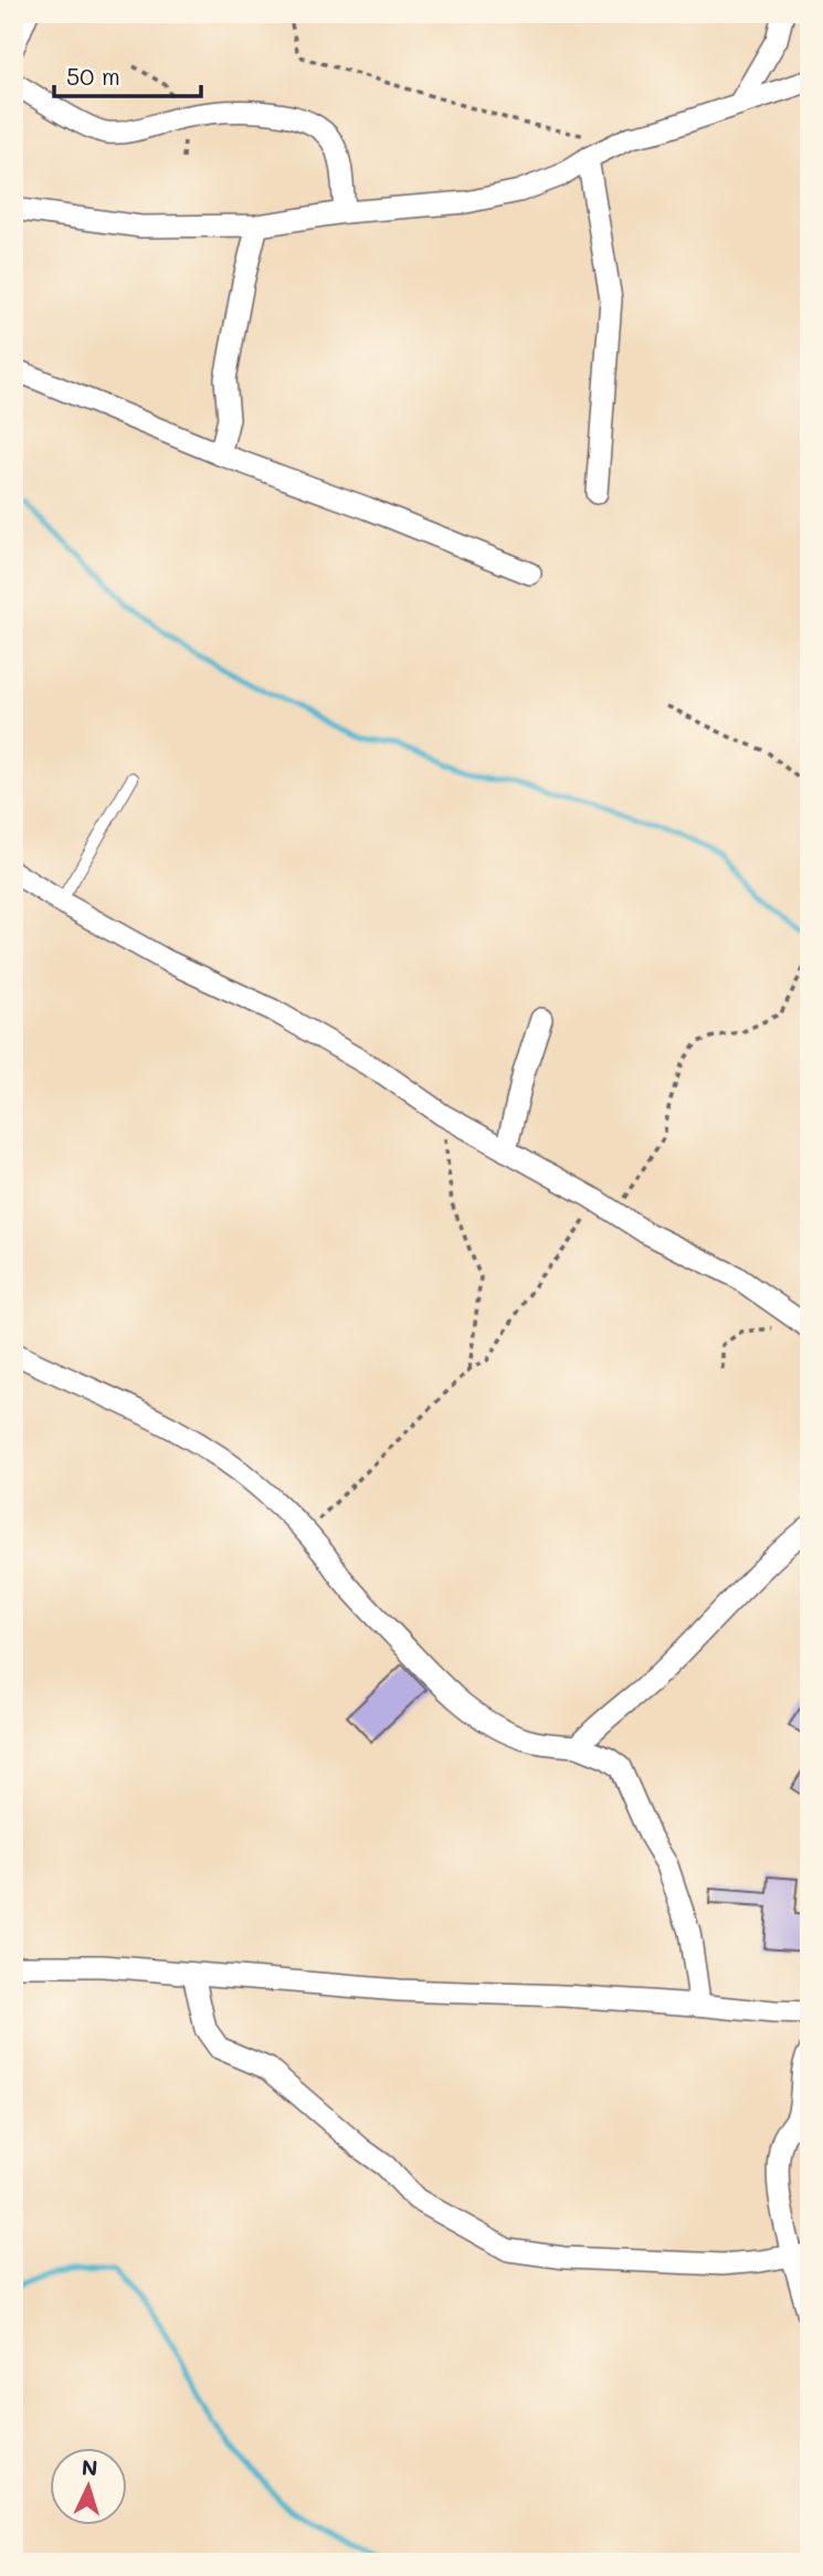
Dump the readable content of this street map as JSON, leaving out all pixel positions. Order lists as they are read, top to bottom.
{
  "scale_bar": "50 m",
  "north": "top"
}
